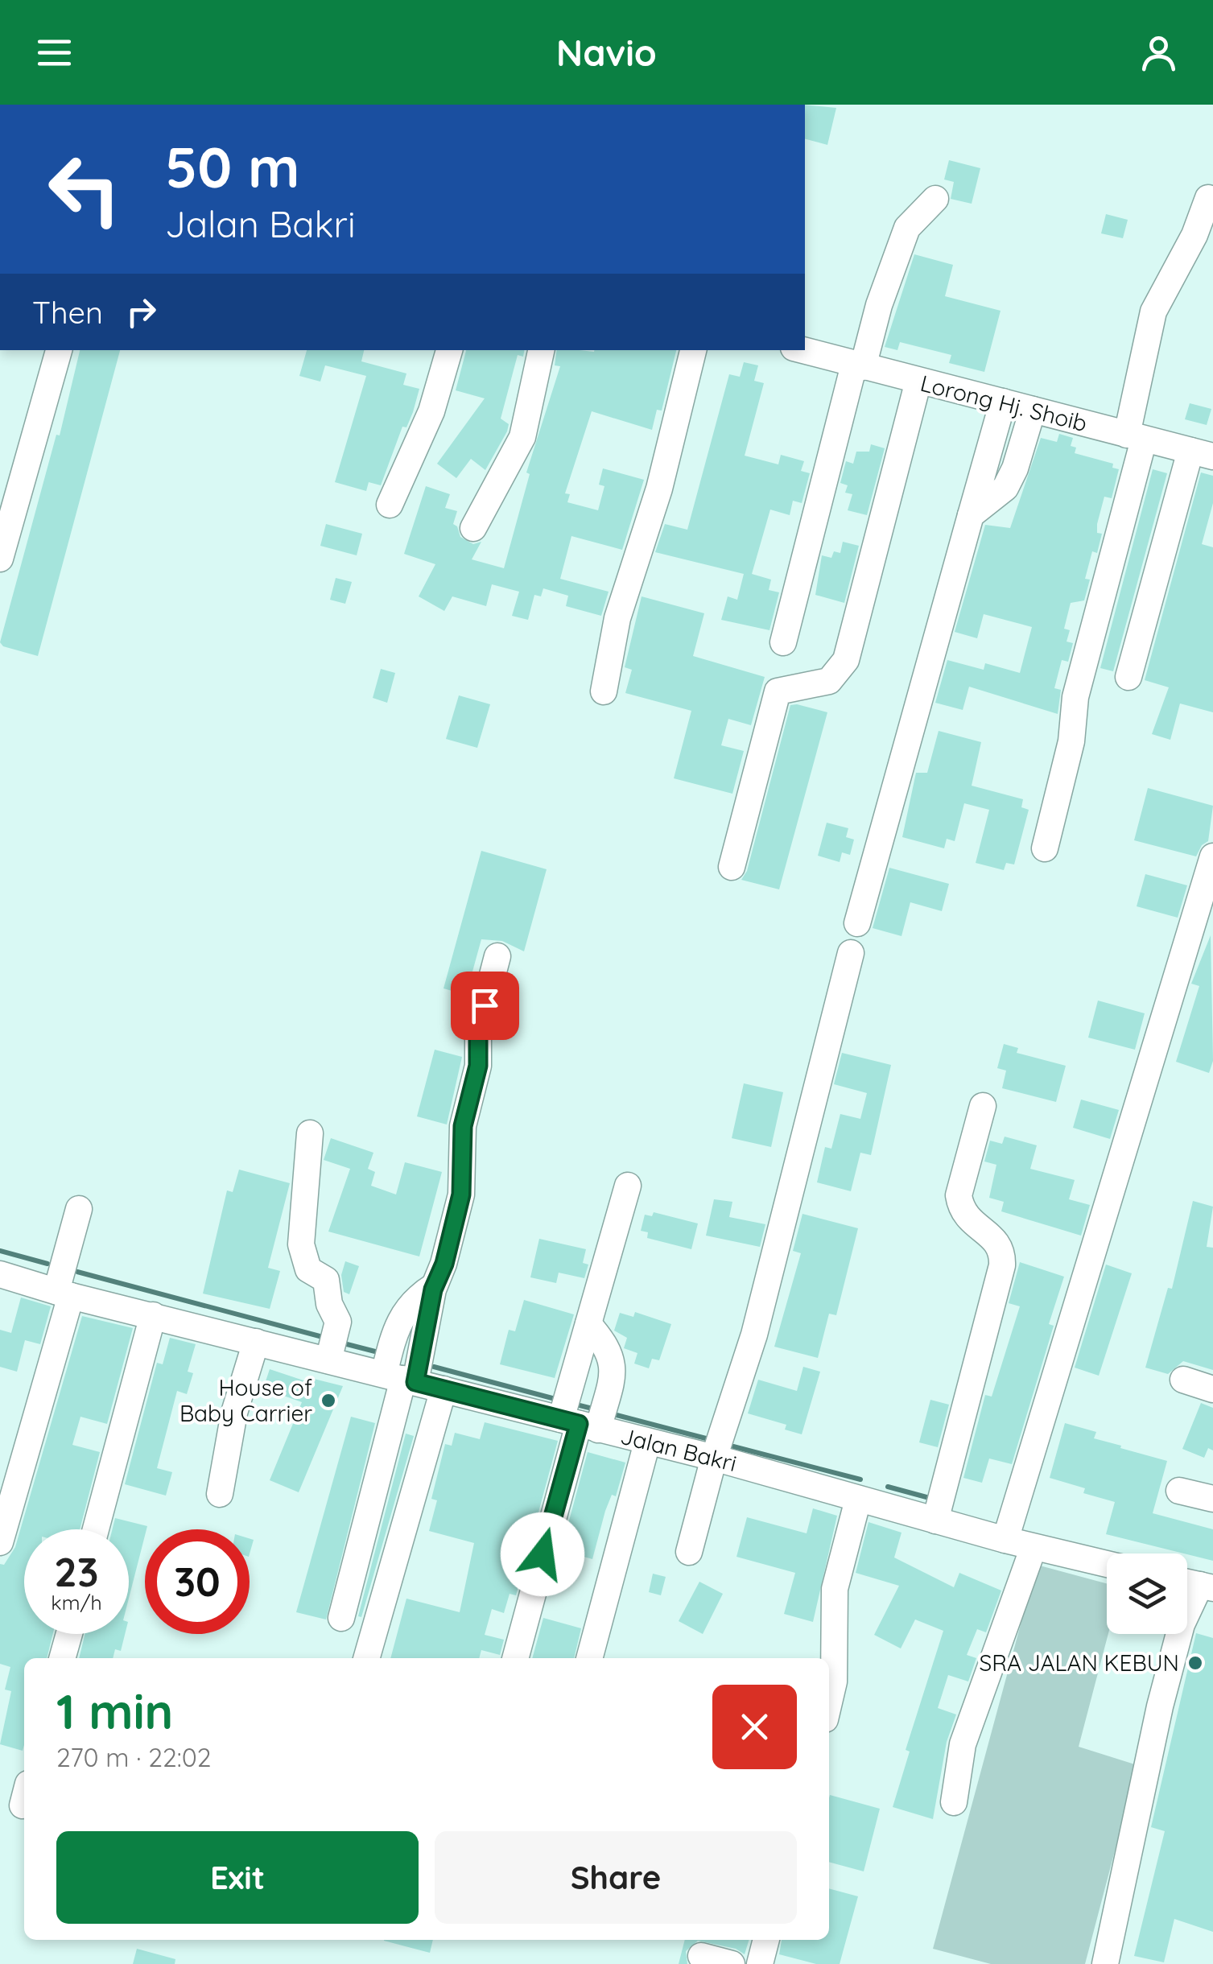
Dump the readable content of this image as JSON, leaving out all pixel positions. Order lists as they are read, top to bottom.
{
  "streets": {
    "street": ["Lorong Hj. Shoib", "Jalan Bakri"]
  },
  "places": ["House of Baby Carrier", "SRA JALAN KEBUN"],
  "page": {
    "header": "Navio",
    "turn": ["50 m", "Jalan Bakri"],
    "then": "Then",
    "speed": "23 km/h",
    "limit": "30",
    "heading": ["1 min", "270 m · 22:02"],
    "buttons": ["Exit", "Share"]
  }
}
